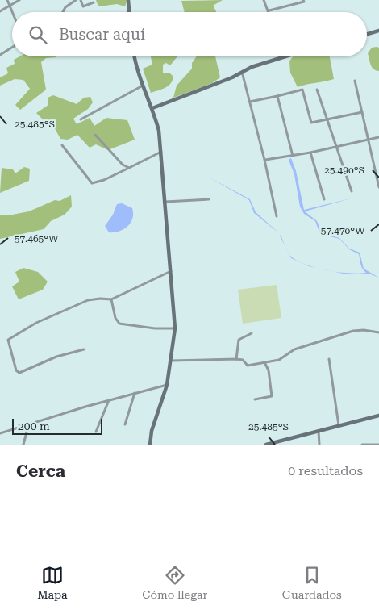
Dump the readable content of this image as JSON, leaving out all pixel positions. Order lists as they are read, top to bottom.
{
  "scale_bar": "200 m",
  "page": {
    "search": "Buscar aquí",
    "scale": "200 m",
    "heading": ["Cerca", "0 resultados"],
    "nav": ["Mapa", "Cómo llegar", "Guardados"]
  },
  "coordinates": [
    "25.485°S",
    "25.490°S",
    "57.470°W",
    "57.465°W"
  ]
}
